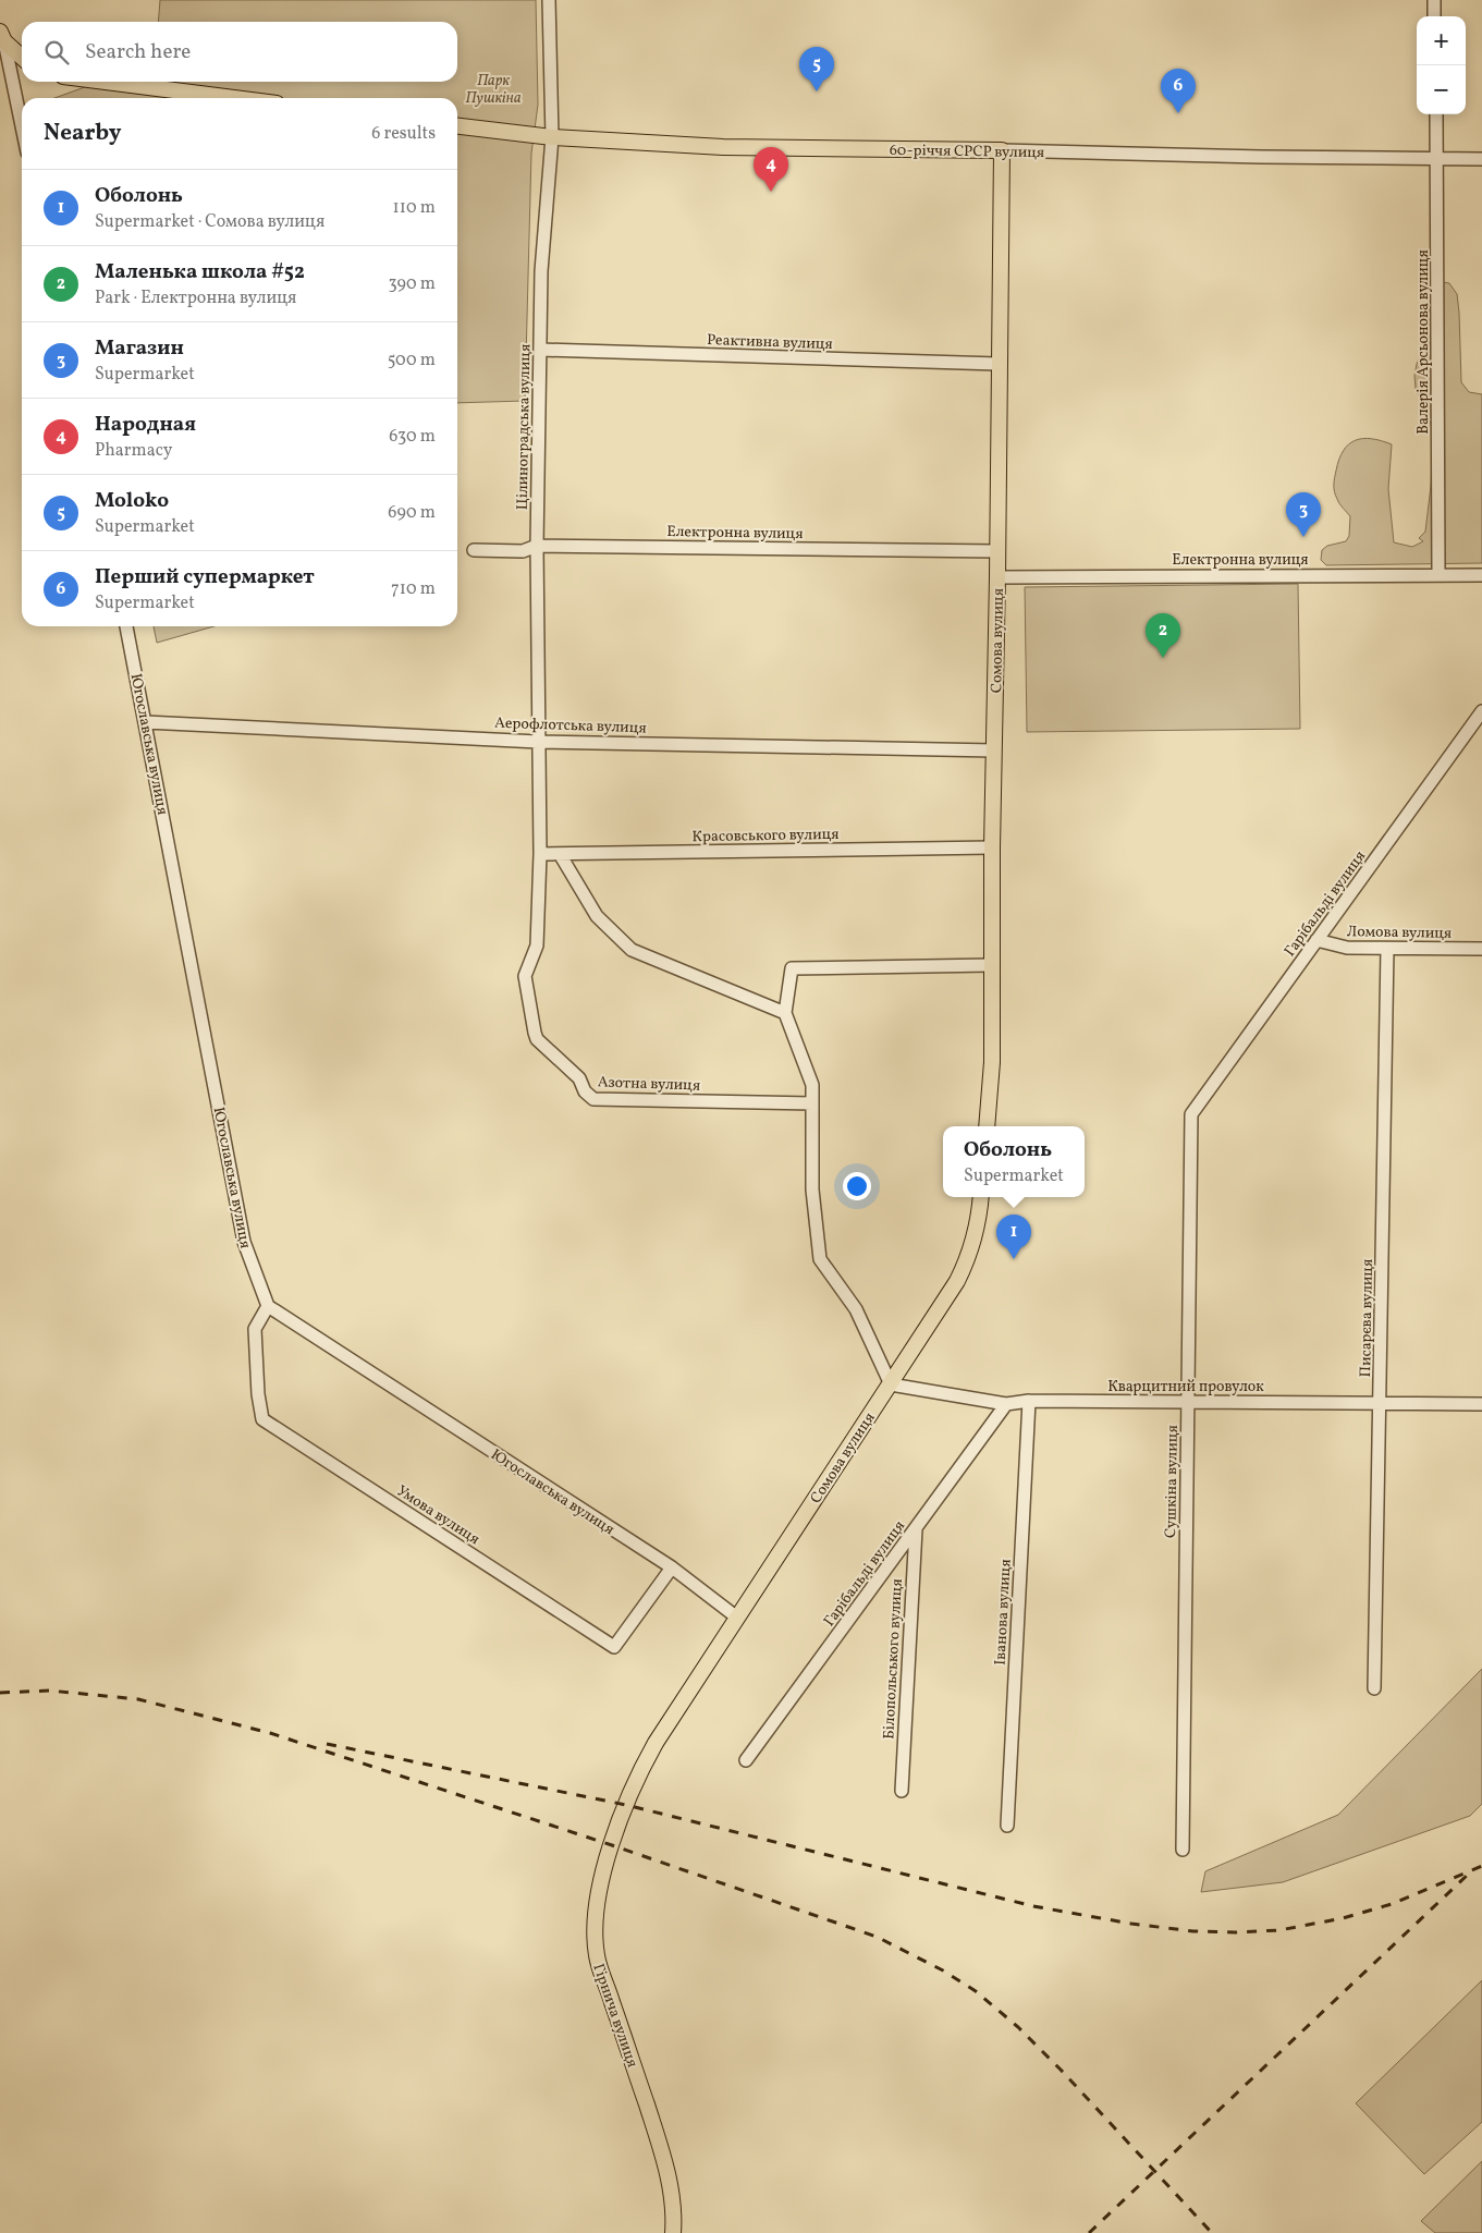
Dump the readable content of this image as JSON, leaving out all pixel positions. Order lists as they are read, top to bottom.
{
  "streets": {
    "main road": ["60-річчя СРСР вулиця", "Сомова вулиця", "Гірнича вулиця"],
    "street": [
      "Реактивна вулиця",
      "Валерія Арсьонова вулиця",
      "Цілиноградська вулиця",
      "Електронна вулиця",
      "Аерофлотська вулиця",
      "Югославська вулиця",
      "Красовського вулиця",
      "Гарібальді вулиця",
      "Ломова вулиця",
      "Азотна вулиця",
      "Писарєва вулиця",
      "Кварцитний провулок",
      "Сушкіна вулиця",
      "Умова вулиця",
      "Іванова вулиця",
      "Білопольського вулиця"
    ]
  },
  "crossings": [
    ["60-річчя СРСР вулиця", "Валерія Арсьонова вулиця"],
    ["60-річчя СРСР вулиця", "Цілиноградська вулиця"],
    ["60-річчя СРСР вулиця", "Сомова вулиця"],
    ["Реактивна вулиця", "Цілиноградська вулиця"],
    ["Реактивна вулиця", "Сомова вулиця"],
    ["Валерія Арсьонова вулиця", "Електронна вулиця"],
    ["Цілиноградська вулиця", "Електронна вулиця"],
    ["Цілиноградська вулиця", "Аерофлотська вулиця"],
    ["Цілиноградська вулиця", "Красовського вулиця"],
    ["Цілиноградська вулиця", "Азотна вулиця"],
    ["Електронна вулиця", "Сомова вулиця"],
    ["Сомова вулиця", "Аерофлотська вулиця"],
    ["Сомова вулиця", "Югославська вулиця"],
    ["Сомова вулиця", "Красовського вулиця"],
    ["Сомова вулиця", "Кварцитний провулок"],
    ["Сомова вулиця", "Гірнича вулиця"],
    ["Аерофлотська вулиця", "Югославська вулиця"],
    ["Югославська вулиця", "Умова вулиця"],
    ["Красовського вулиця", "Азотна вулиця"],
    ["Гарібальді вулиця", "Ломова вулиця"],
    ["Гарібальді вулиця", "Кварцитний провулок"],
    ["Гарібальді вулиця", "Сушкіна вулиця"],
    ["Гарібальді вулиця", "Білопольського вулиця"],
    ["Ломова вулиця", "Писарєва вулиця"],
    ["Писарєва вулиця", "Кварцитний провулок"],
    ["Кварцитний провулок", "Сушкіна вулиця"],
    ["Кварцитний провулок", "Іванова вулиця"]
  ],
  "parks": ["Парк Пушкіна"],
  "page": {
    "map_buttons": ["+", "−"],
    "search": "Search here",
    "pins": [
      "5",
      "6",
      "4",
      "3",
      "2",
      "1"
    ],
    "heading": ["Nearby", "6 results"],
    "list": [
      {
        "mark": "1",
        "name": "Оболонь",
        "note": "Supermarket · Сомова вулиця",
        "value": "110 m"
      },
      {
        "mark": "2",
        "name": "Маленька школа #52",
        "note": "Park · Електронна вулиця",
        "value": "390 m"
      },
      {
        "mark": "3",
        "name": "Магазин",
        "note": "Supermarket",
        "value": "500 m"
      },
      {
        "mark": "4",
        "name": "Народная",
        "note": "Pharmacy",
        "value": "630 m"
      },
      {
        "mark": "5",
        "name": "Moloko",
        "note": "Supermarket",
        "value": "690 m"
      },
      {
        "mark": "6",
        "name": "Перший супермаркет",
        "note": "Supermarket",
        "value": "710 m"
      }
    ],
    "popup": ["Оболонь", "Supermarket"]
  }
}
